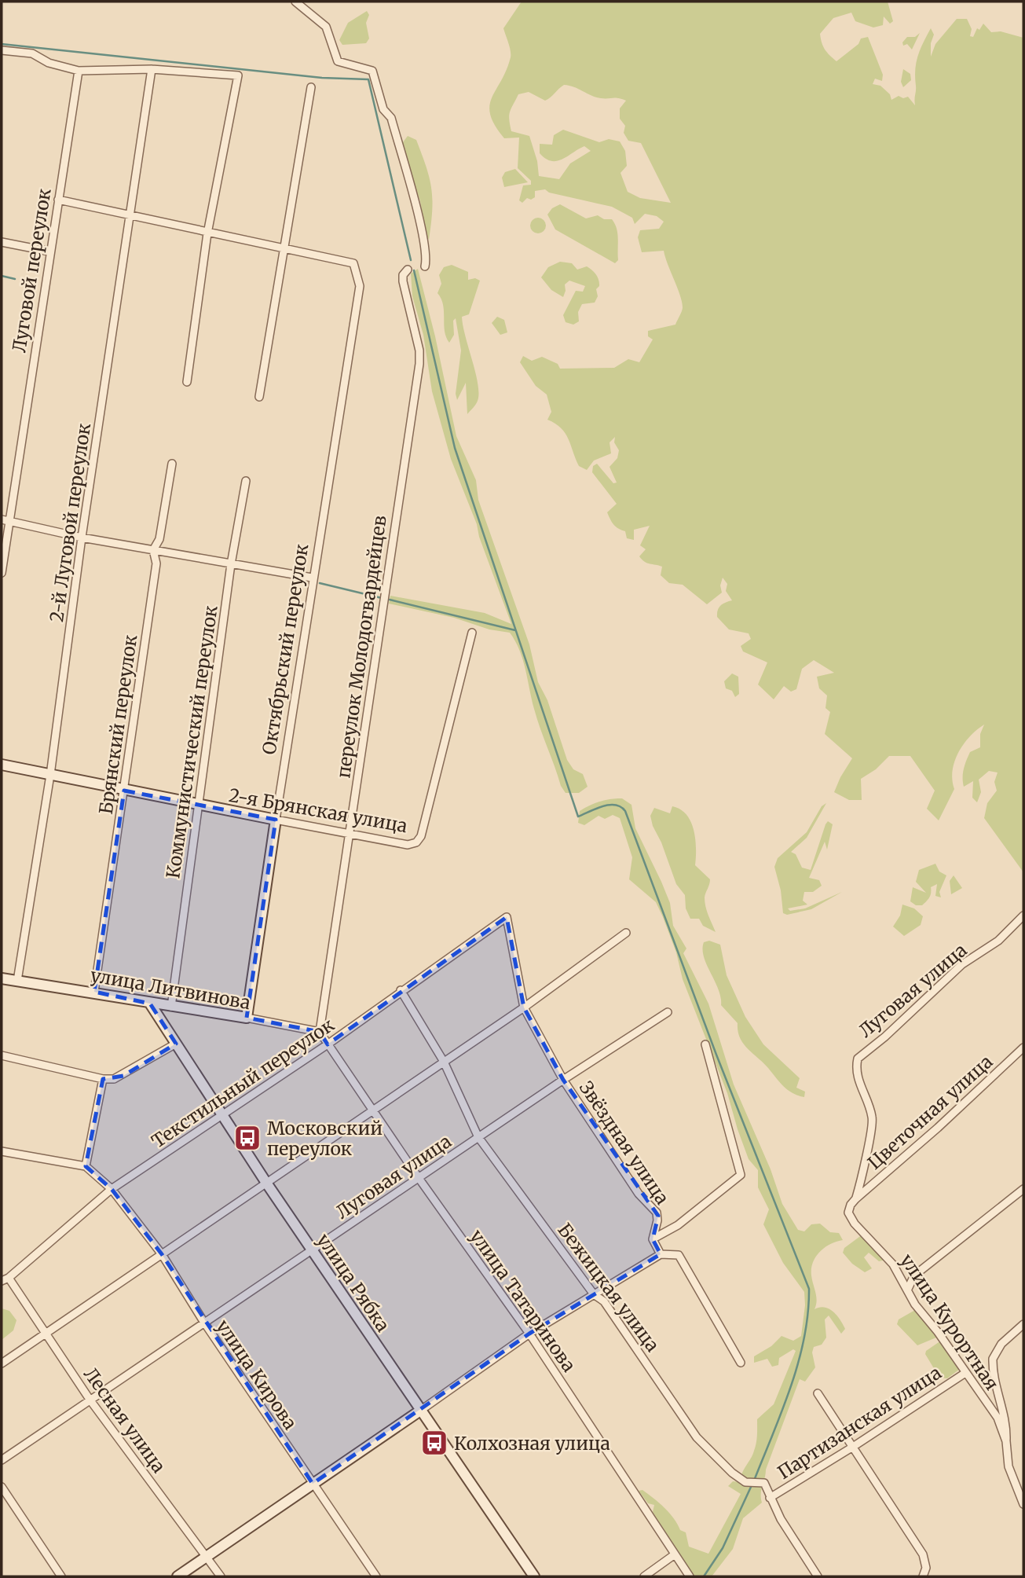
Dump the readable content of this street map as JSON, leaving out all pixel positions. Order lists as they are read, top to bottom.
{
  "streets": {
    "street": [
      "Луговой переулок",
      "2-й Луговой переулок",
      "переулок Молодогвардейцев",
      "Октябрьский переулок",
      "Брянский переулок",
      "Коммунистический переулок",
      "2-я Брянская улица",
      "улица Литвинова",
      "Луговая улица",
      "Текстильный переулок",
      "Цветочная улица",
      "Звёздная улица",
      "улица Рябка",
      "Бежицкая улица",
      "улица Татаринова",
      "улица Курортная",
      "улица Кирова",
      "Лесная улица",
      "Партизанская улица"
    ]
  },
  "crossings": [
    ["2-й Луговой переулок", "2-я Брянская улица"],
    ["2-й Луговой переулок", "улица Литвинова"],
    ["переулок Молодогвардейцев", "2-я Брянская улица"],
    ["переулок Молодогвардейцев", "улица Литвинова"],
    ["Октябрьский переулок", "2-я Брянская улица"],
    ["Октябрьский переулок", "улица Литвинова"],
    ["Брянский переулок", "2-я Брянская улица"],
    ["Брянский переулок", "улица Литвинова"],
    ["Коммунистический переулок", "2-я Брянская улица"],
    ["Коммунистический переулок", "улица Литвинова"],
    ["улица Литвинова", "улица Рябка"],
    ["Луговая улица", "Цветочная улица"],
    ["Луговая улица", "Звёздная улица"],
    ["Луговая улица", "улица Рябка"],
    ["Луговая улица", "Бежицкая улица"],
    ["Луговая улица", "улица Татаринова"],
    ["Луговая улица", "улица Курортная"],
    ["Луговая улица", "улица Кирова"],
    ["Луговая улица", "Лесная улица"],
    ["Текстильный переулок", "Звёздная улица"],
    ["Текстильный переулок", "улица Рябка"],
    ["Текстильный переулок", "Бежицкая улица"],
    ["Текстильный переулок", "улица Татаринова"],
    ["Текстильный переулок", "улица Кирова"],
    ["Текстильный переулок", "Лесная улица"],
    ["Цветочная улица", "улица Курортная"],
    ["Бежицкая улица", "Партизанская улица"],
    ["улица Курортная", "Партизанская улица"]
  ],
  "places": {
    "bus stop": ["Московский переулок", "Колхозная улица"]
  }
}
